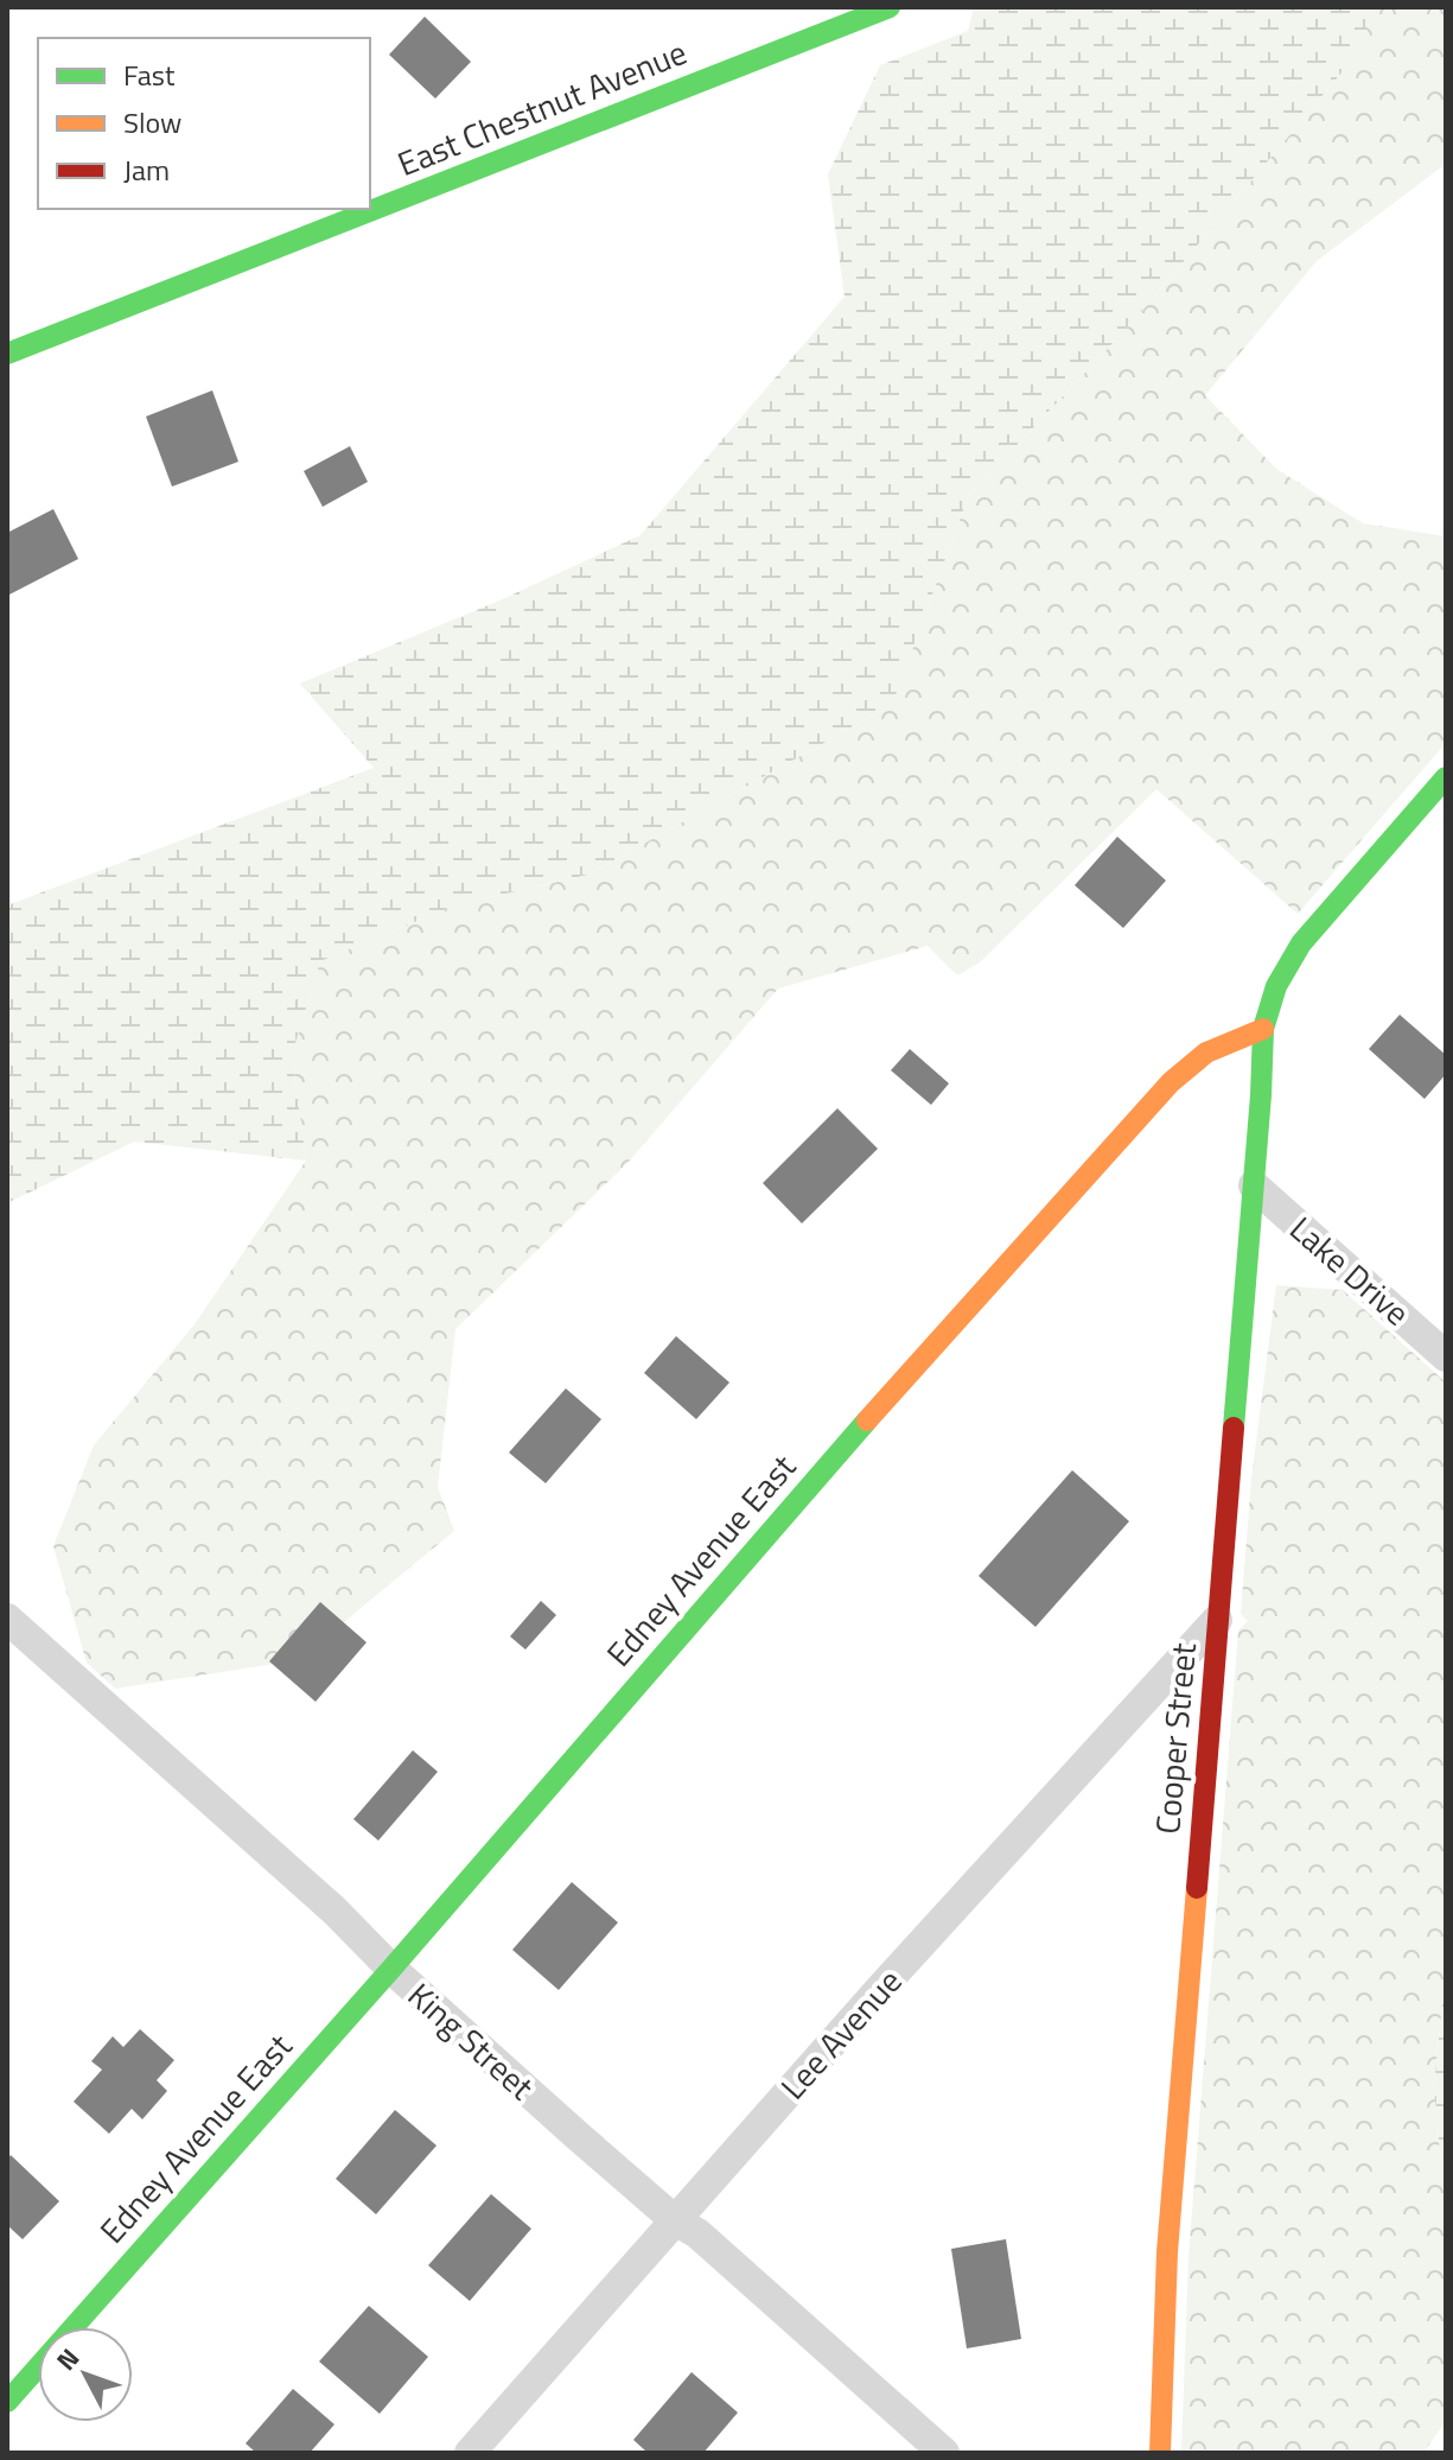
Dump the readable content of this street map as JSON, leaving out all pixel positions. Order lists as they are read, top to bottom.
{
  "streets": {
    "street": [
      "East Chestnut Avenue",
      "Lake Drive",
      "Edney Avenue East",
      "Cooper Street",
      "Lee Avenue",
      "King Street"
    ]
  },
  "crossings": [
    ["Lake Drive", "Cooper Street"],
    ["Edney Avenue East", "Cooper Street"],
    ["Edney Avenue East", "King Street"],
    ["Cooper Street", "Lee Avenue"],
    ["Lee Avenue", "King Street"]
  ],
  "legend": ["Fast", "Slow", "Jam"],
  "north": "top left"
}
